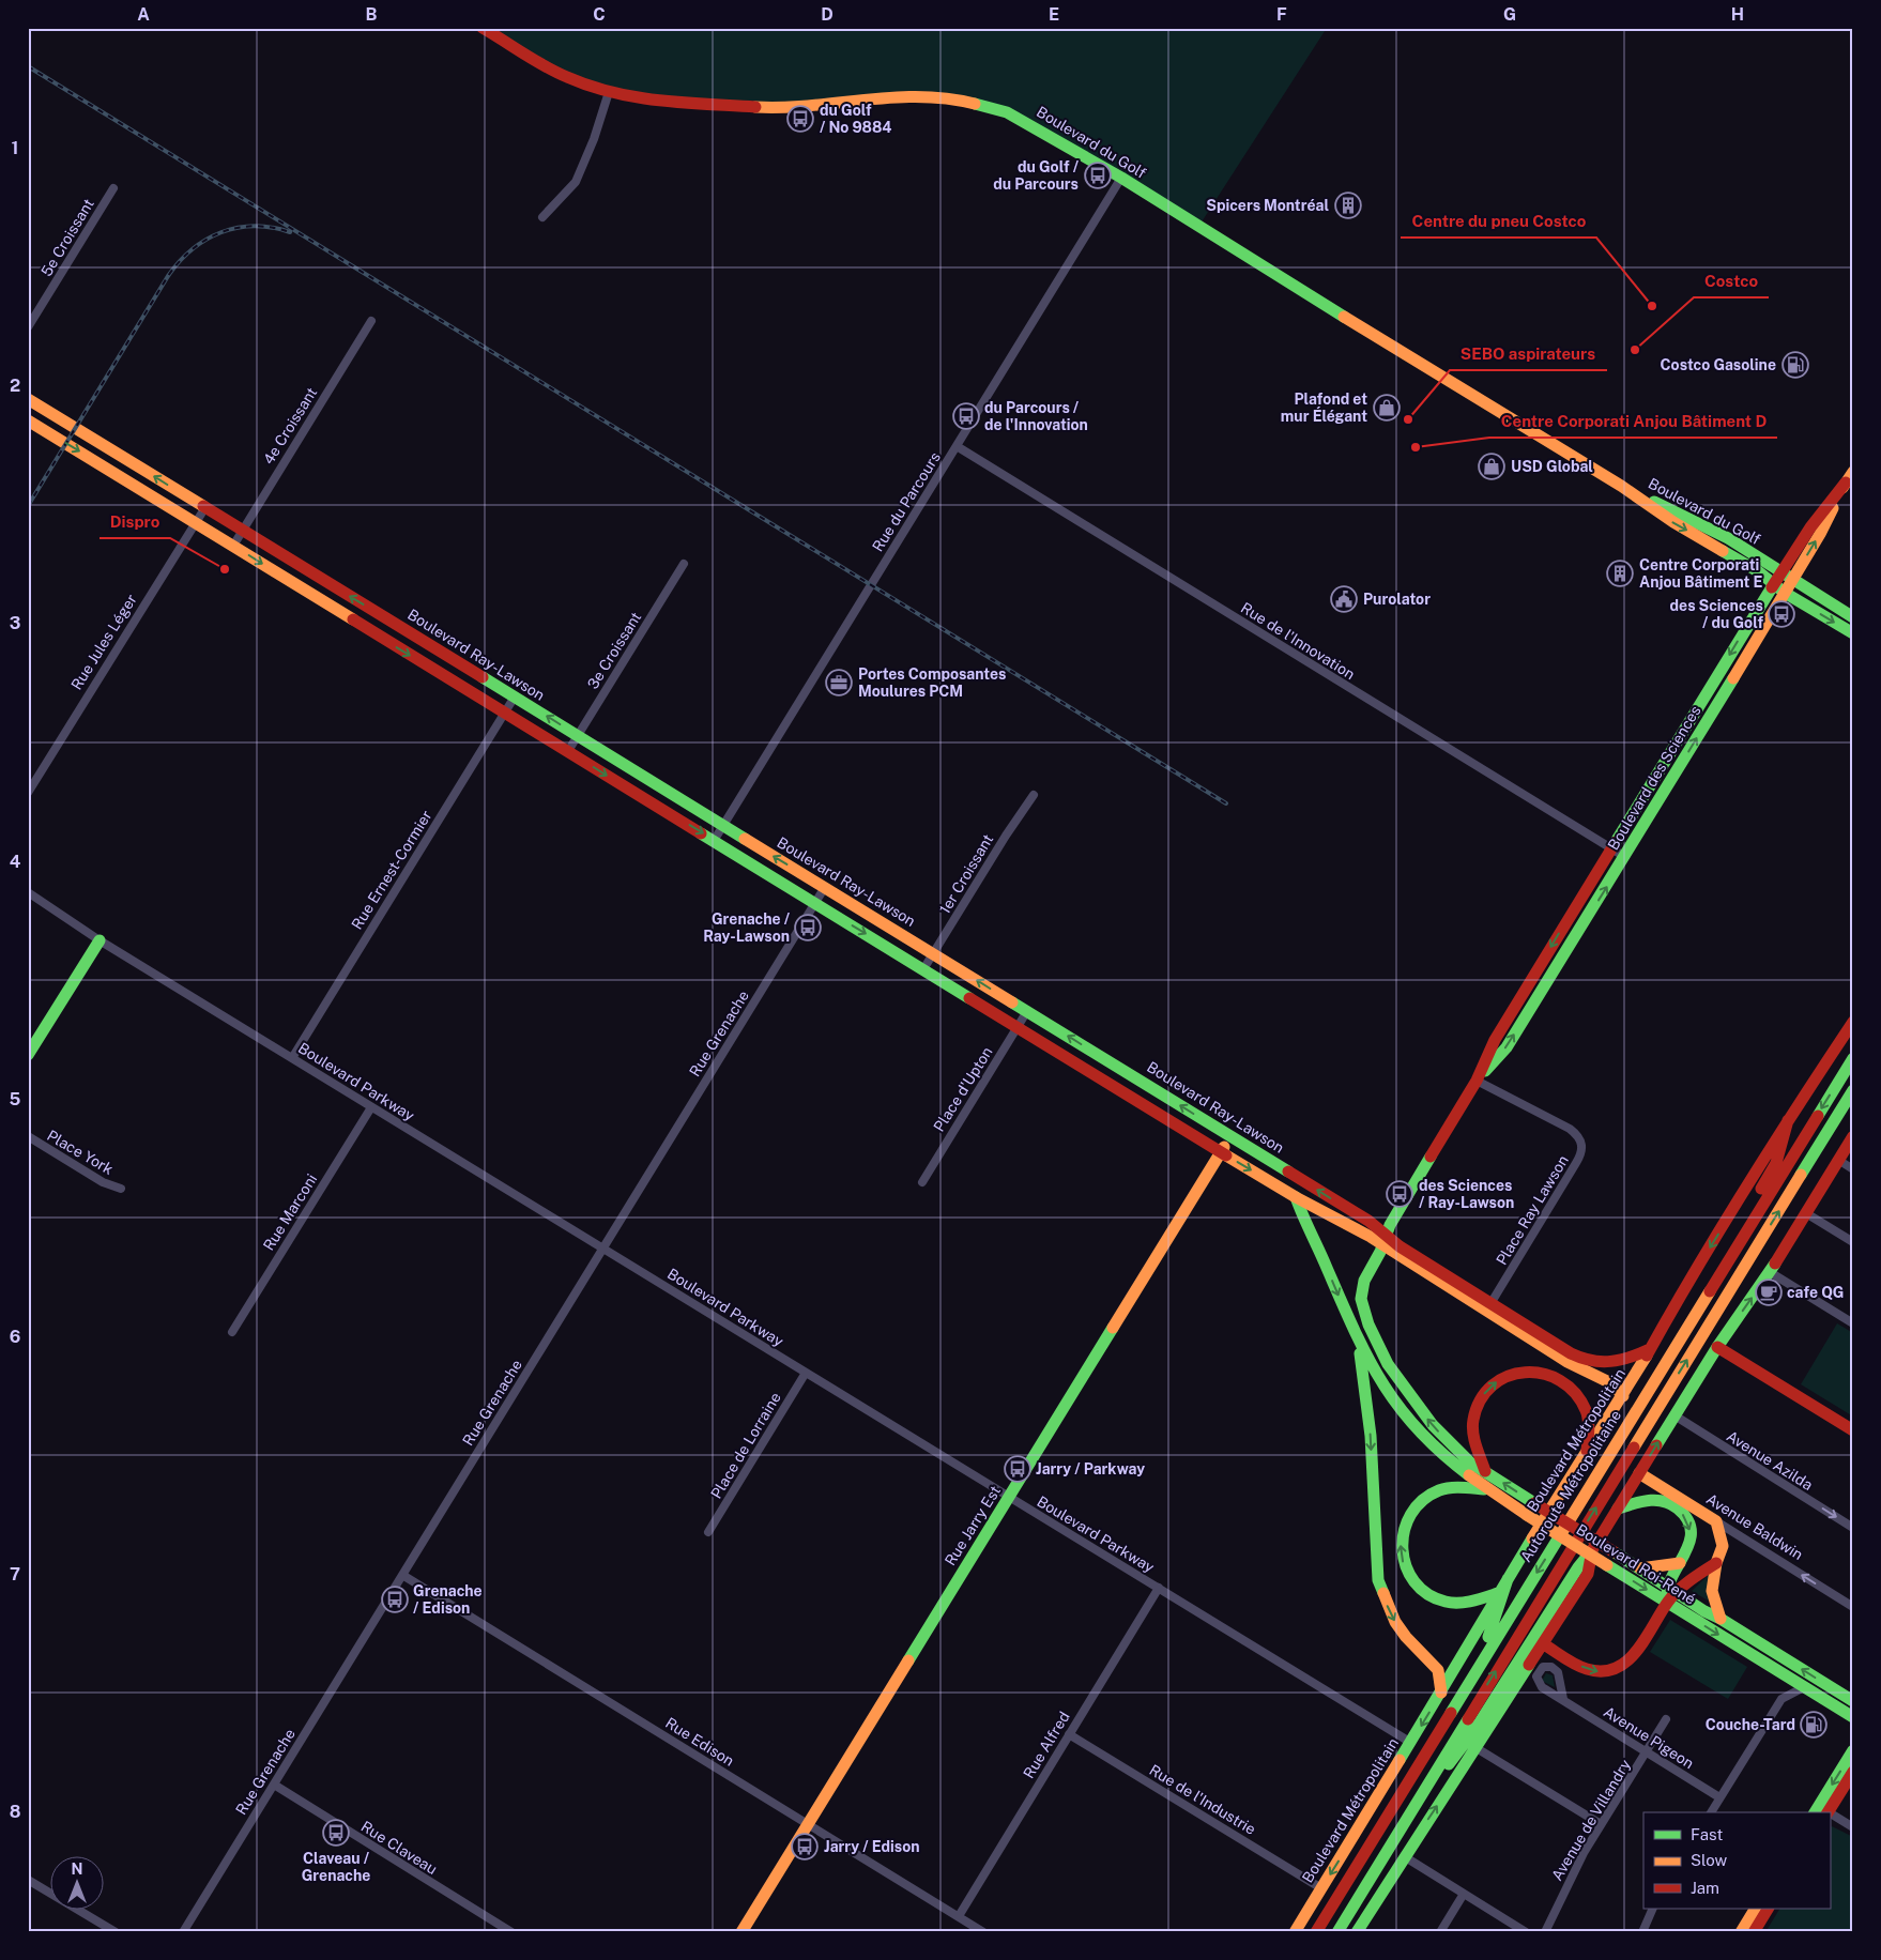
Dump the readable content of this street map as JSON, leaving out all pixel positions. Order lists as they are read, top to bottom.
{
  "streets": {
    "main road": [
      "Boulevard du Golf",
      "Boulevard Ray-Lawson",
      "Boulevard des Sciences",
      "Boulevard Métropolitain",
      "Autoroute Métropolitaine",
      "Rue Jarry Est",
      "Avenue Baldwin",
      "Boulevard Roi-René"
    ],
    "street": [
      "5e Croissant",
      "4e Croissant",
      "Rue du Parcours",
      "Rue de l'Innovation",
      "Rue Jules Léger",
      "3e Croissant",
      "Rue Ernest-Cormier",
      "1er Croissant",
      "Rue Grenache",
      "Boulevard Parkway",
      "Place d'Upton",
      "Place York",
      "Place Ray Lawson",
      "Rue Marconi",
      "Place de Lorraine",
      "Avenue Azilda",
      "Avenue Pigeon",
      "Rue Edison",
      "Rue Alfred",
      "Rue de l'Industrie",
      "Avenue de Villandry",
      "Rue Claveau"
    ]
  },
  "crossings": [
    ["Boulevard du Golf", "Rue du Parcours"],
    ["Boulevard du Golf", "Boulevard des Sciences"],
    ["4e Croissant", "Boulevard Ray-Lawson"],
    ["Rue du Parcours", "Rue de l'Innovation"],
    ["Rue du Parcours", "Boulevard Ray-Lawson"],
    ["Rue de l'Innovation", "Boulevard des Sciences"],
    ["Rue Jules Léger", "Boulevard Ray-Lawson"],
    ["3e Croissant", "Boulevard Ray-Lawson"],
    ["Boulevard Ray-Lawson", "Boulevard des Sciences"],
    ["Boulevard Ray-Lawson", "Rue Ernest-Cormier"],
    ["Boulevard Ray-Lawson", "1er Croissant"],
    ["Boulevard Ray-Lawson", "Rue Grenache"],
    ["Boulevard Ray-Lawson", "Place d'Upton"],
    ["Boulevard Ray-Lawson", "Place Ray Lawson"],
    ["Boulevard Ray-Lawson", "Boulevard Métropolitain"],
    ["Boulevard Ray-Lawson", "Rue Jarry Est"],
    ["Boulevard Ray-Lawson", "Boulevard Roi-René"],
    ["Boulevard des Sciences", "Place Ray Lawson"],
    ["Boulevard des Sciences", "Boulevard Roi-René"],
    ["Rue Ernest-Cormier", "Boulevard Parkway"],
    ["Rue Grenache", "Boulevard Parkway"],
    ["Rue Grenache", "Rue Edison"],
    ["Rue Grenache", "Rue Claveau"],
    ["Boulevard Parkway", "Rue Marconi"],
    ["Boulevard Parkway", "Boulevard Métropolitain"],
    ["Boulevard Parkway", "Place de Lorraine"],
    ["Boulevard Parkway", "Rue Jarry Est"],
    ["Boulevard Parkway", "Rue Alfred"],
    ["Boulevard Métropolitain", "Rue de l'Industrie"],
    ["Rue Jarry Est", "Rue Edison"],
    ["Avenue Pigeon", "Avenue de Villandry"],
    ["Rue Edison", "Rue Alfred"],
    ["Rue Alfred", "Rue de l'Industrie"]
  ],
  "one_way": ["Avenue Azilda", "Avenue Baldwin"],
  "places": {
    "bus stop": [
      "du Golf / No 9884",
      "du Golf / du Parcours",
      "du Parcours / de l'Innovation",
      "des Sciences / du Golf",
      "Grenache / Ray-Lawson",
      "des Sciences / Ray-Lawson",
      "Jarry / Parkway",
      "Grenache / Edison",
      "Claveau / Grenache",
      "Jarry / Edison"
    ],
    "building": ["Spicers Montréal", "Centre Corporati Anjou Bâtiment E"],
    "other": [
      "Centre du pneu Costco",
      "Costco",
      "SEBO aspirateurs",
      "Centre Corporati Anjou Bâtiment D",
      "Dispro"
    ],
    "fuel station": ["Costco Gasoline", "Couche-Tard"],
    "shop": ["Plafond et mur Élégant", "USD Global"],
    "public building": ["Purolator"],
    "office": ["Portes Composantes Moulures PCM"],
    "cafe": ["cafe QG"]
  },
  "legend": ["Fast", "Slow", "Jam"],
  "north": "top",
  "grid": {
    "columns": [
      "A",
      "B",
      "C",
      "D",
      "E",
      "F",
      "G",
      "H"
    ],
    "rows": [
      "1",
      "2",
      "3",
      "4",
      "5",
      "6",
      "7",
      "8"
    ]
  }
}
